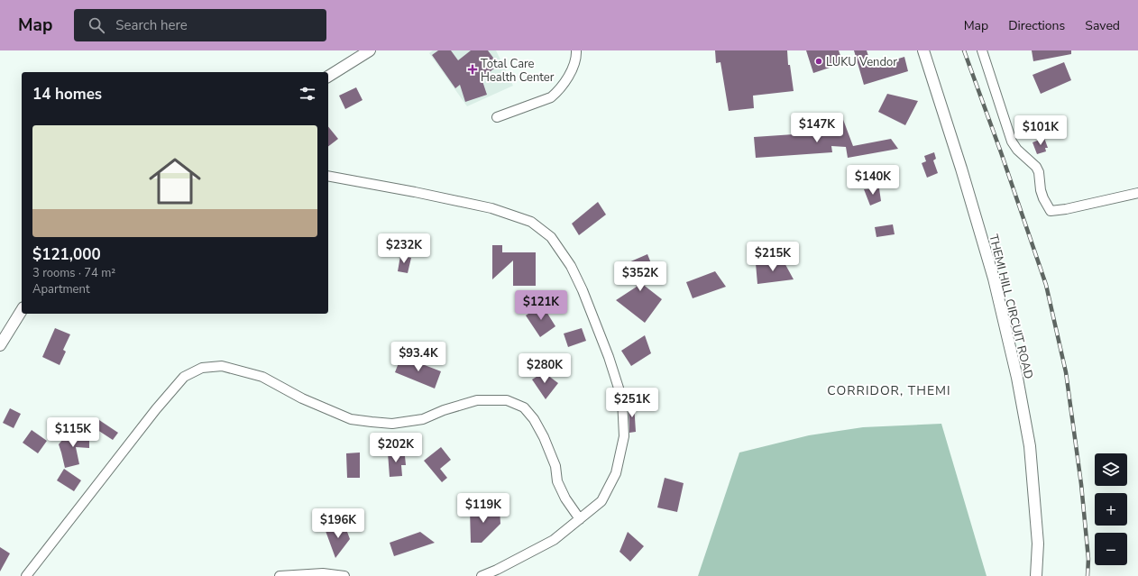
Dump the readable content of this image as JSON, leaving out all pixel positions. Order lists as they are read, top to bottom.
{
  "streets": {
    "street": ["THEMI HILL CIRCUIT ROAD"]
  },
  "districts": ["CORRIDOR, THEMI"],
  "places": {
    "other": ["LUKU Vendor"],
    "health": ["Total Care Health Center"]
  },
  "page": {
    "header": "Map",
    "search": "Search here",
    "nav": ["Map", "Directions", "Saved"],
    "heading": "14 homes",
    "price": [
      "$147K",
      "$101K",
      "$140K",
      "$232K",
      "$215K",
      "$352K",
      "$121K",
      "$93.4K",
      "$280K",
      "$251K",
      "$115K",
      "$202K",
      "$119K",
      "$196K"
    ],
    "list": [
      {
        "name": "$121,000",
        "note": "3 rooms · 74 m² · Apartment"
      }
    ],
    "map_buttons": ["+", "−"]
  }
}
